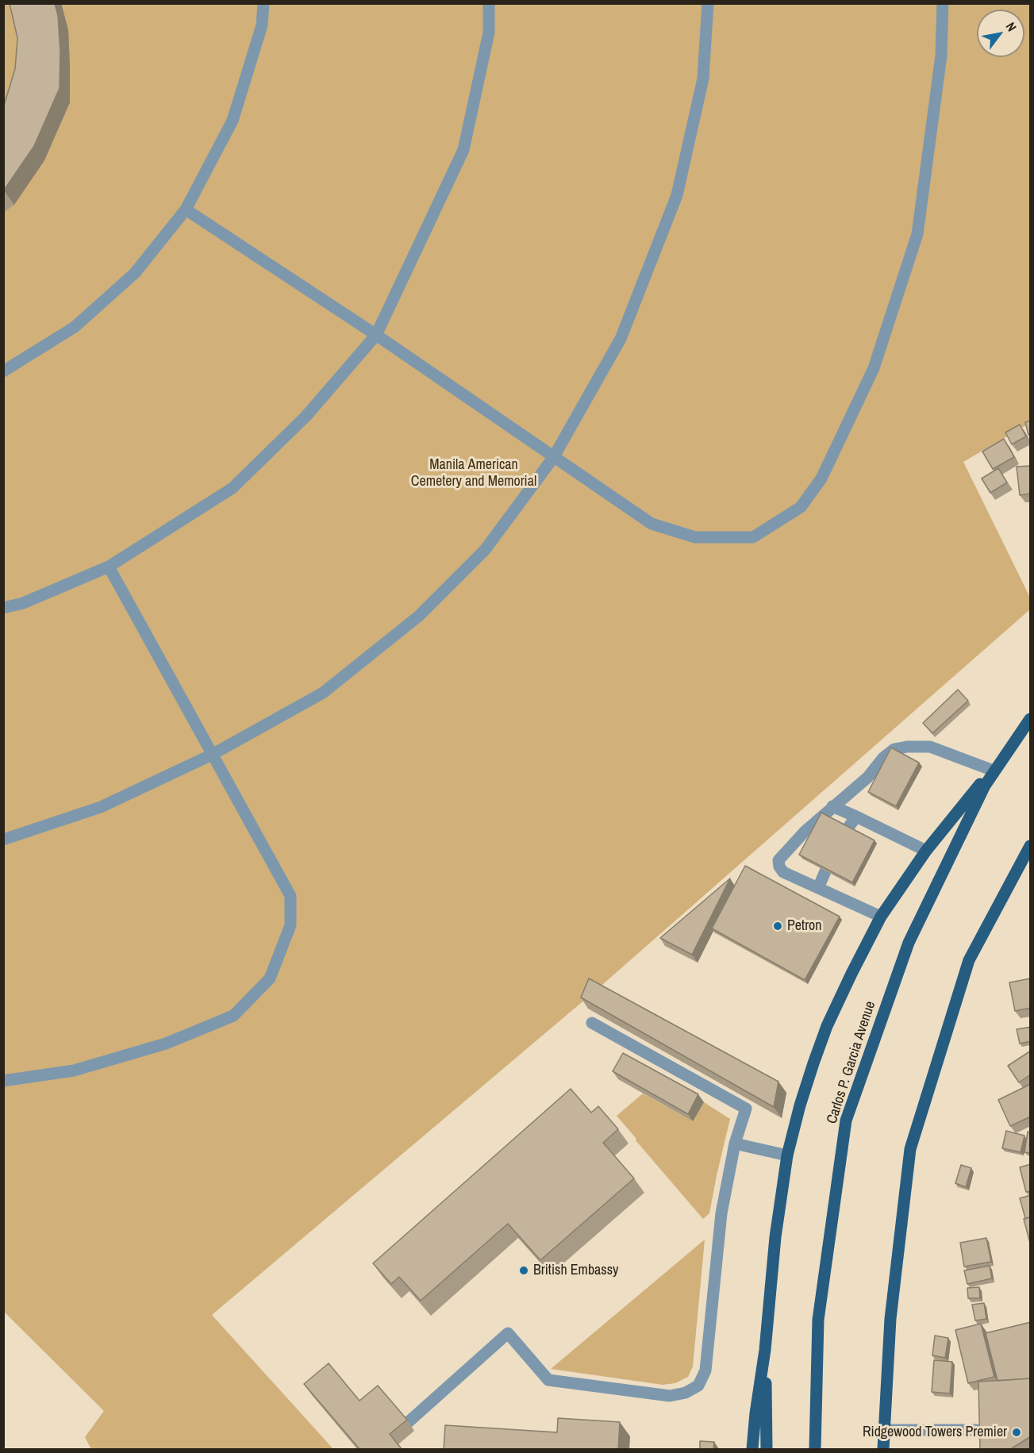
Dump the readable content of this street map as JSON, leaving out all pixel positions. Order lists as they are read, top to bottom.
{
  "streets": {
    "main road": ["Carlos P. Garcia Avenue"]
  },
  "parks": ["Manila American Cemetery and Memorial"],
  "places": ["Petron", "British Embassy", "Ridgewood Towers Premier"],
  "north": "top right"
}
